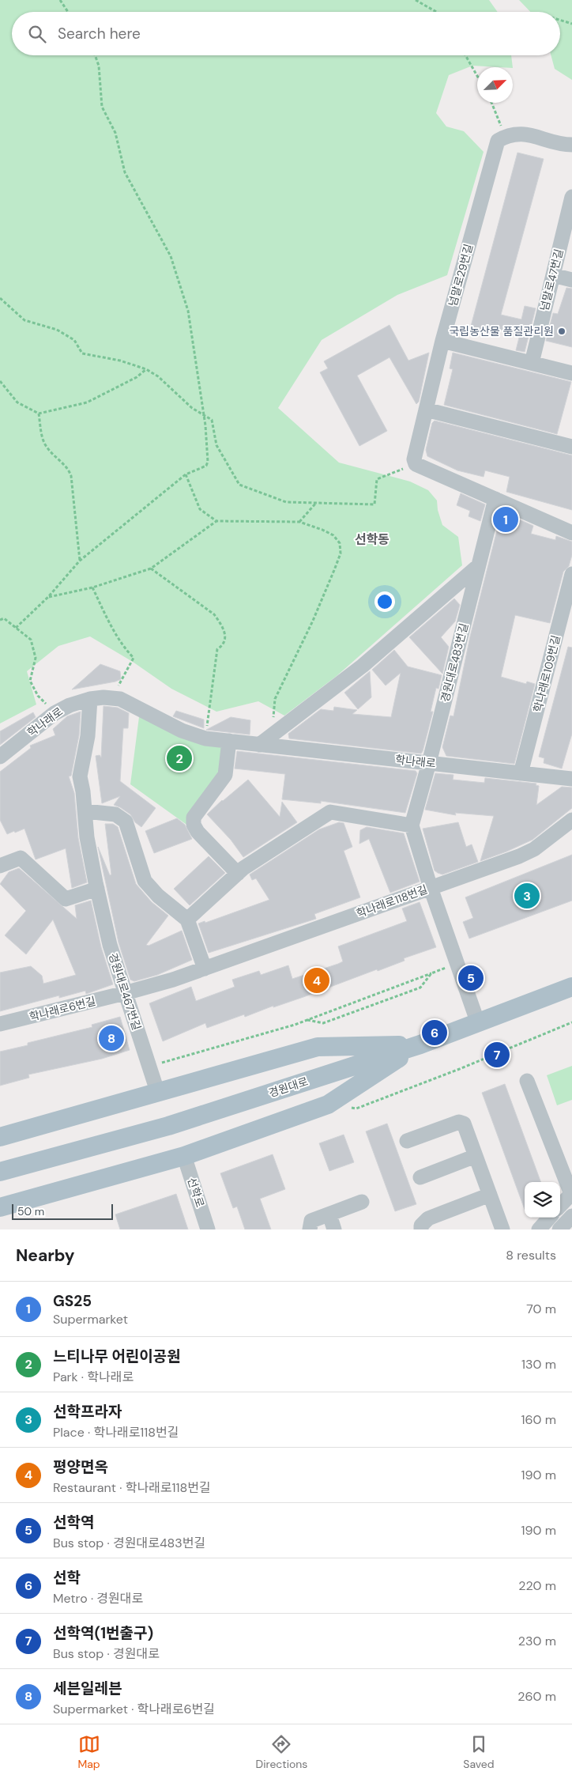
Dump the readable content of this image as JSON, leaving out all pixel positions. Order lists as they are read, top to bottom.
{
  "streets": {
    "main road": ["경원대로"],
    "street": [
      "넘말로29번길",
      "넘말로47번길",
      "경원대로483번길",
      "학나래로109번길",
      "학나래로",
      "학나래로118번길",
      "경원대로467번길",
      "학나래로6번길",
      "선학로"
    ]
  },
  "crossings": [
    ["경원대로483번길", "학나래로"],
    ["학나래로109번길", "학나래로"],
    ["학나래로", "경원대로467번길"],
    ["학나래로118번길", "경원대로467번길"],
    ["학나래로118번길", "학나래로6번길"],
    ["경원대로467번길", "학나래로6번길"]
  ],
  "districts": ["선학동"],
  "places": ["국립농산물 품질관리원"],
  "scale_bar": "50 m",
  "north": "top right",
  "page": {
    "search": "Search here",
    "pins": [
      "1",
      "2",
      "3",
      "5",
      "4",
      "6",
      "8",
      "7"
    ],
    "scale": "50 m",
    "heading": ["Nearby", "8 results"],
    "list": [
      {
        "mark": "1",
        "name": "GS25",
        "note": "Supermarket",
        "value": "70 m"
      },
      {
        "mark": "2",
        "name": "느티나무 어린이공원",
        "note": "Park · 학나래로",
        "value": "130 m"
      },
      {
        "mark": "3",
        "name": "선학프라자",
        "note": "Place · 학나래로118번길",
        "value": "160 m"
      },
      {
        "mark": "4",
        "name": "평양면옥",
        "note": "Restaurant · 학나래로118번길",
        "value": "190 m"
      },
      {
        "mark": "5",
        "name": "선학역",
        "note": "Bus stop · 경원대로483번길",
        "value": "190 m"
      },
      {
        "mark": "6",
        "name": "선학",
        "note": "Metro · 경원대로",
        "value": "220 m"
      },
      {
        "mark": "7",
        "name": "선학역(1번출구)",
        "note": "Bus stop · 경원대로",
        "value": "230 m"
      },
      {
        "mark": "8",
        "name": "세븐일레븐",
        "note": "Supermarket · 학나래로6번길",
        "value": "260 m"
      }
    ],
    "nav": ["Map", "Directions", "Saved"]
  }
}
